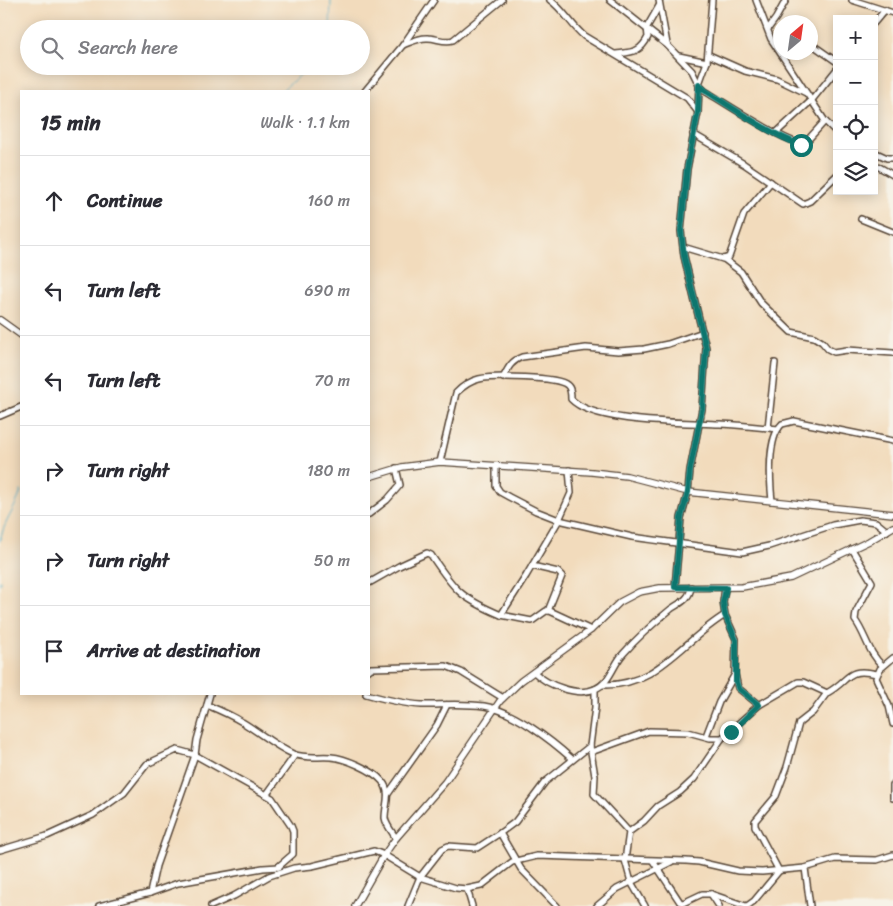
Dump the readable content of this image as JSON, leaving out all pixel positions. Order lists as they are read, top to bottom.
{
  "north": "top right",
  "page": {
    "map_buttons": ["+", "−"],
    "search": "Search here",
    "heading": ["15 min", "Walk · 1.1 km"],
    "list": [
      ["Continue", "160 m"],
      ["Turn left", "690 m"],
      ["Turn left", "70 m"],
      ["Turn right", "180 m"],
      ["Turn right", "50 m"],
      "Arrive at destination"
    ]
  }
}
